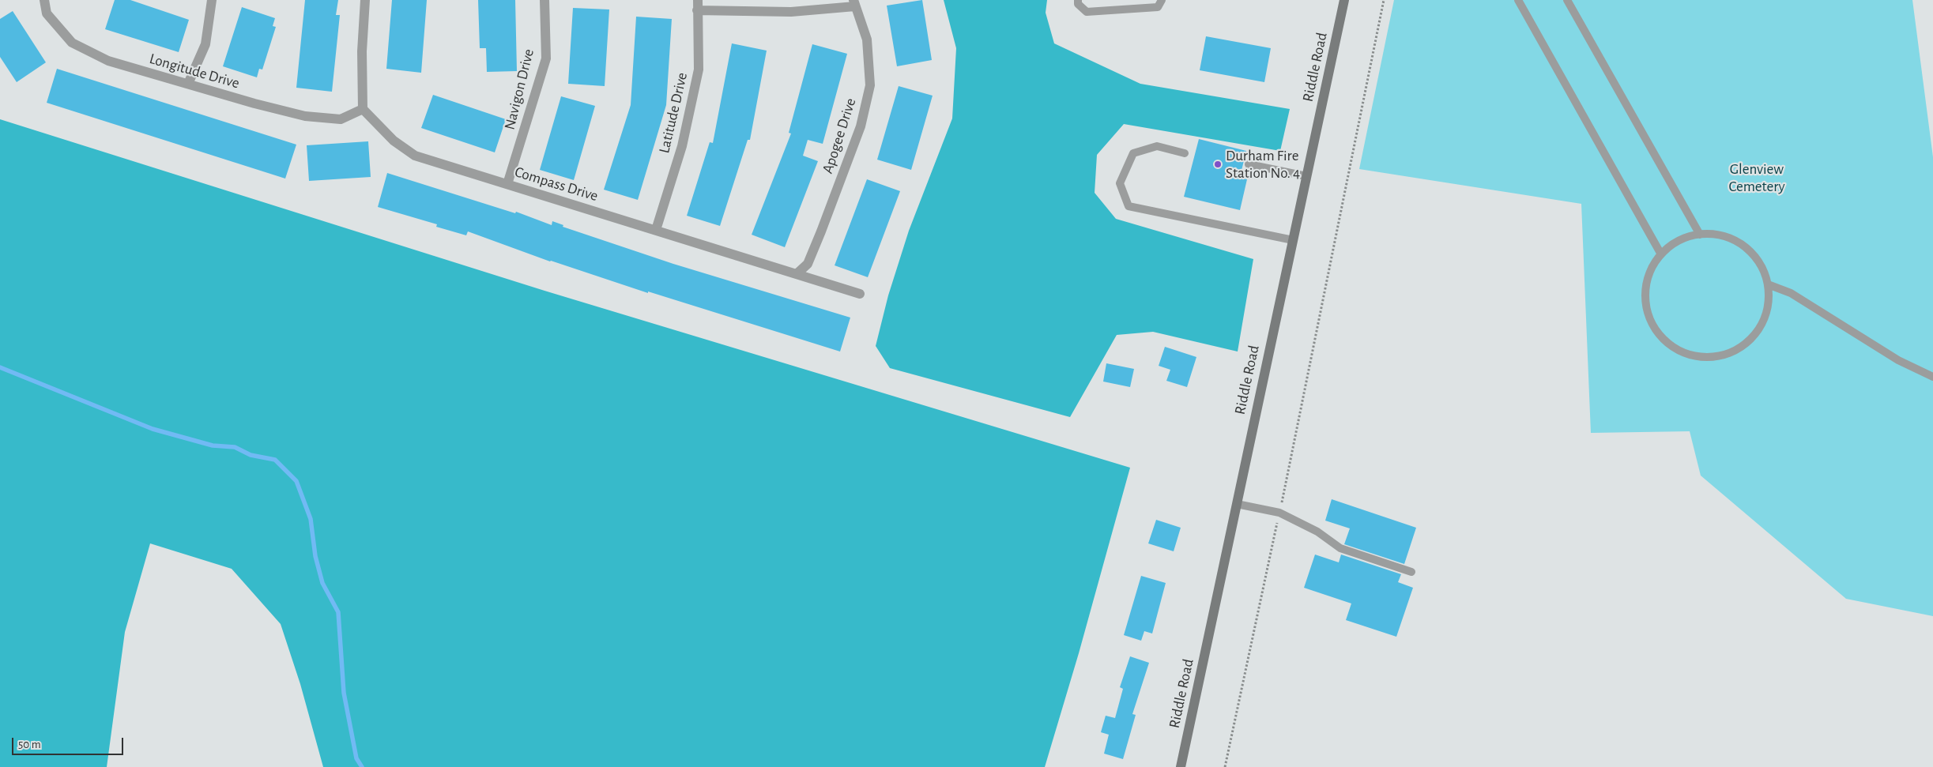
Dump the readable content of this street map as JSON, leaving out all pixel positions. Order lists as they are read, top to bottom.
{
  "streets": {
    "main road": ["Riddle Road"],
    "street": [
      "Longitude Drive",
      "Navigon Drive",
      "Latitude Drive",
      "Apogee Drive",
      "Compass Drive"
    ]
  },
  "crossings": [
    ["Longitude Drive", "Compass Drive"],
    ["Navigon Drive", "Compass Drive"],
    ["Latitude Drive", "Compass Drive"],
    ["Apogee Drive", "Compass Drive"]
  ],
  "parks": ["Glenview Cemetery"],
  "places": ["Durham Fire Station No. 4"],
  "scale_bar": "50 m"
}
